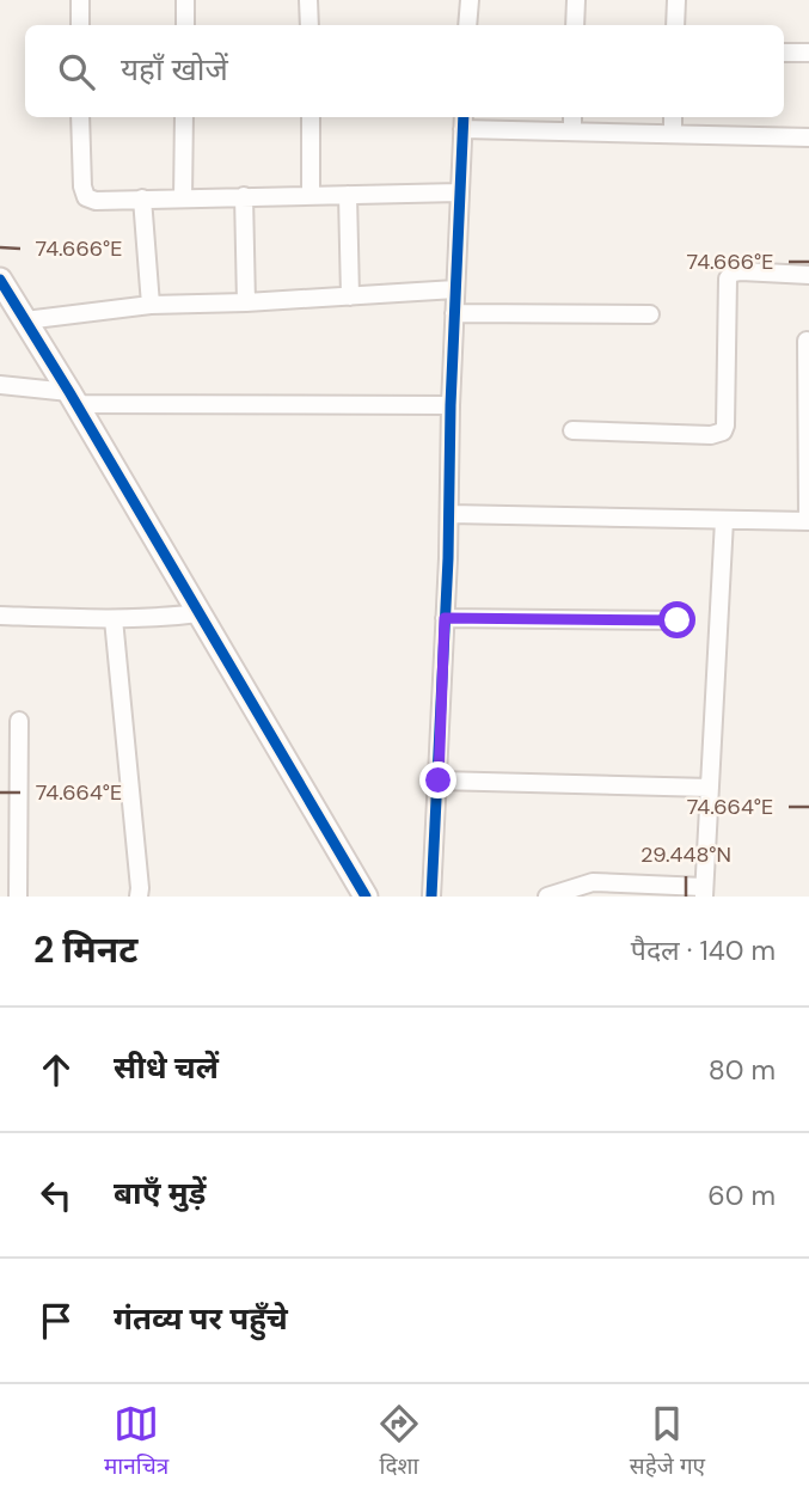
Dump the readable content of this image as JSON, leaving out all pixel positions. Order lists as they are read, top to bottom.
{
  "page": {
    "search": "यहाँ खोजें",
    "heading": ["2 मिनट", "पैदल · 140 m"],
    "list": [
      ["सीधे चलें", "80 m"],
      ["बाएँ मुड़ें", "60 m"],
      "गंतव्य पर पहुँचे"
    ],
    "nav": ["मानचित्र", "दिशा", "सहेजे गए"]
  },
  "coordinates": ["74.666°E", "74.664°E", "29.448°N"]
}
